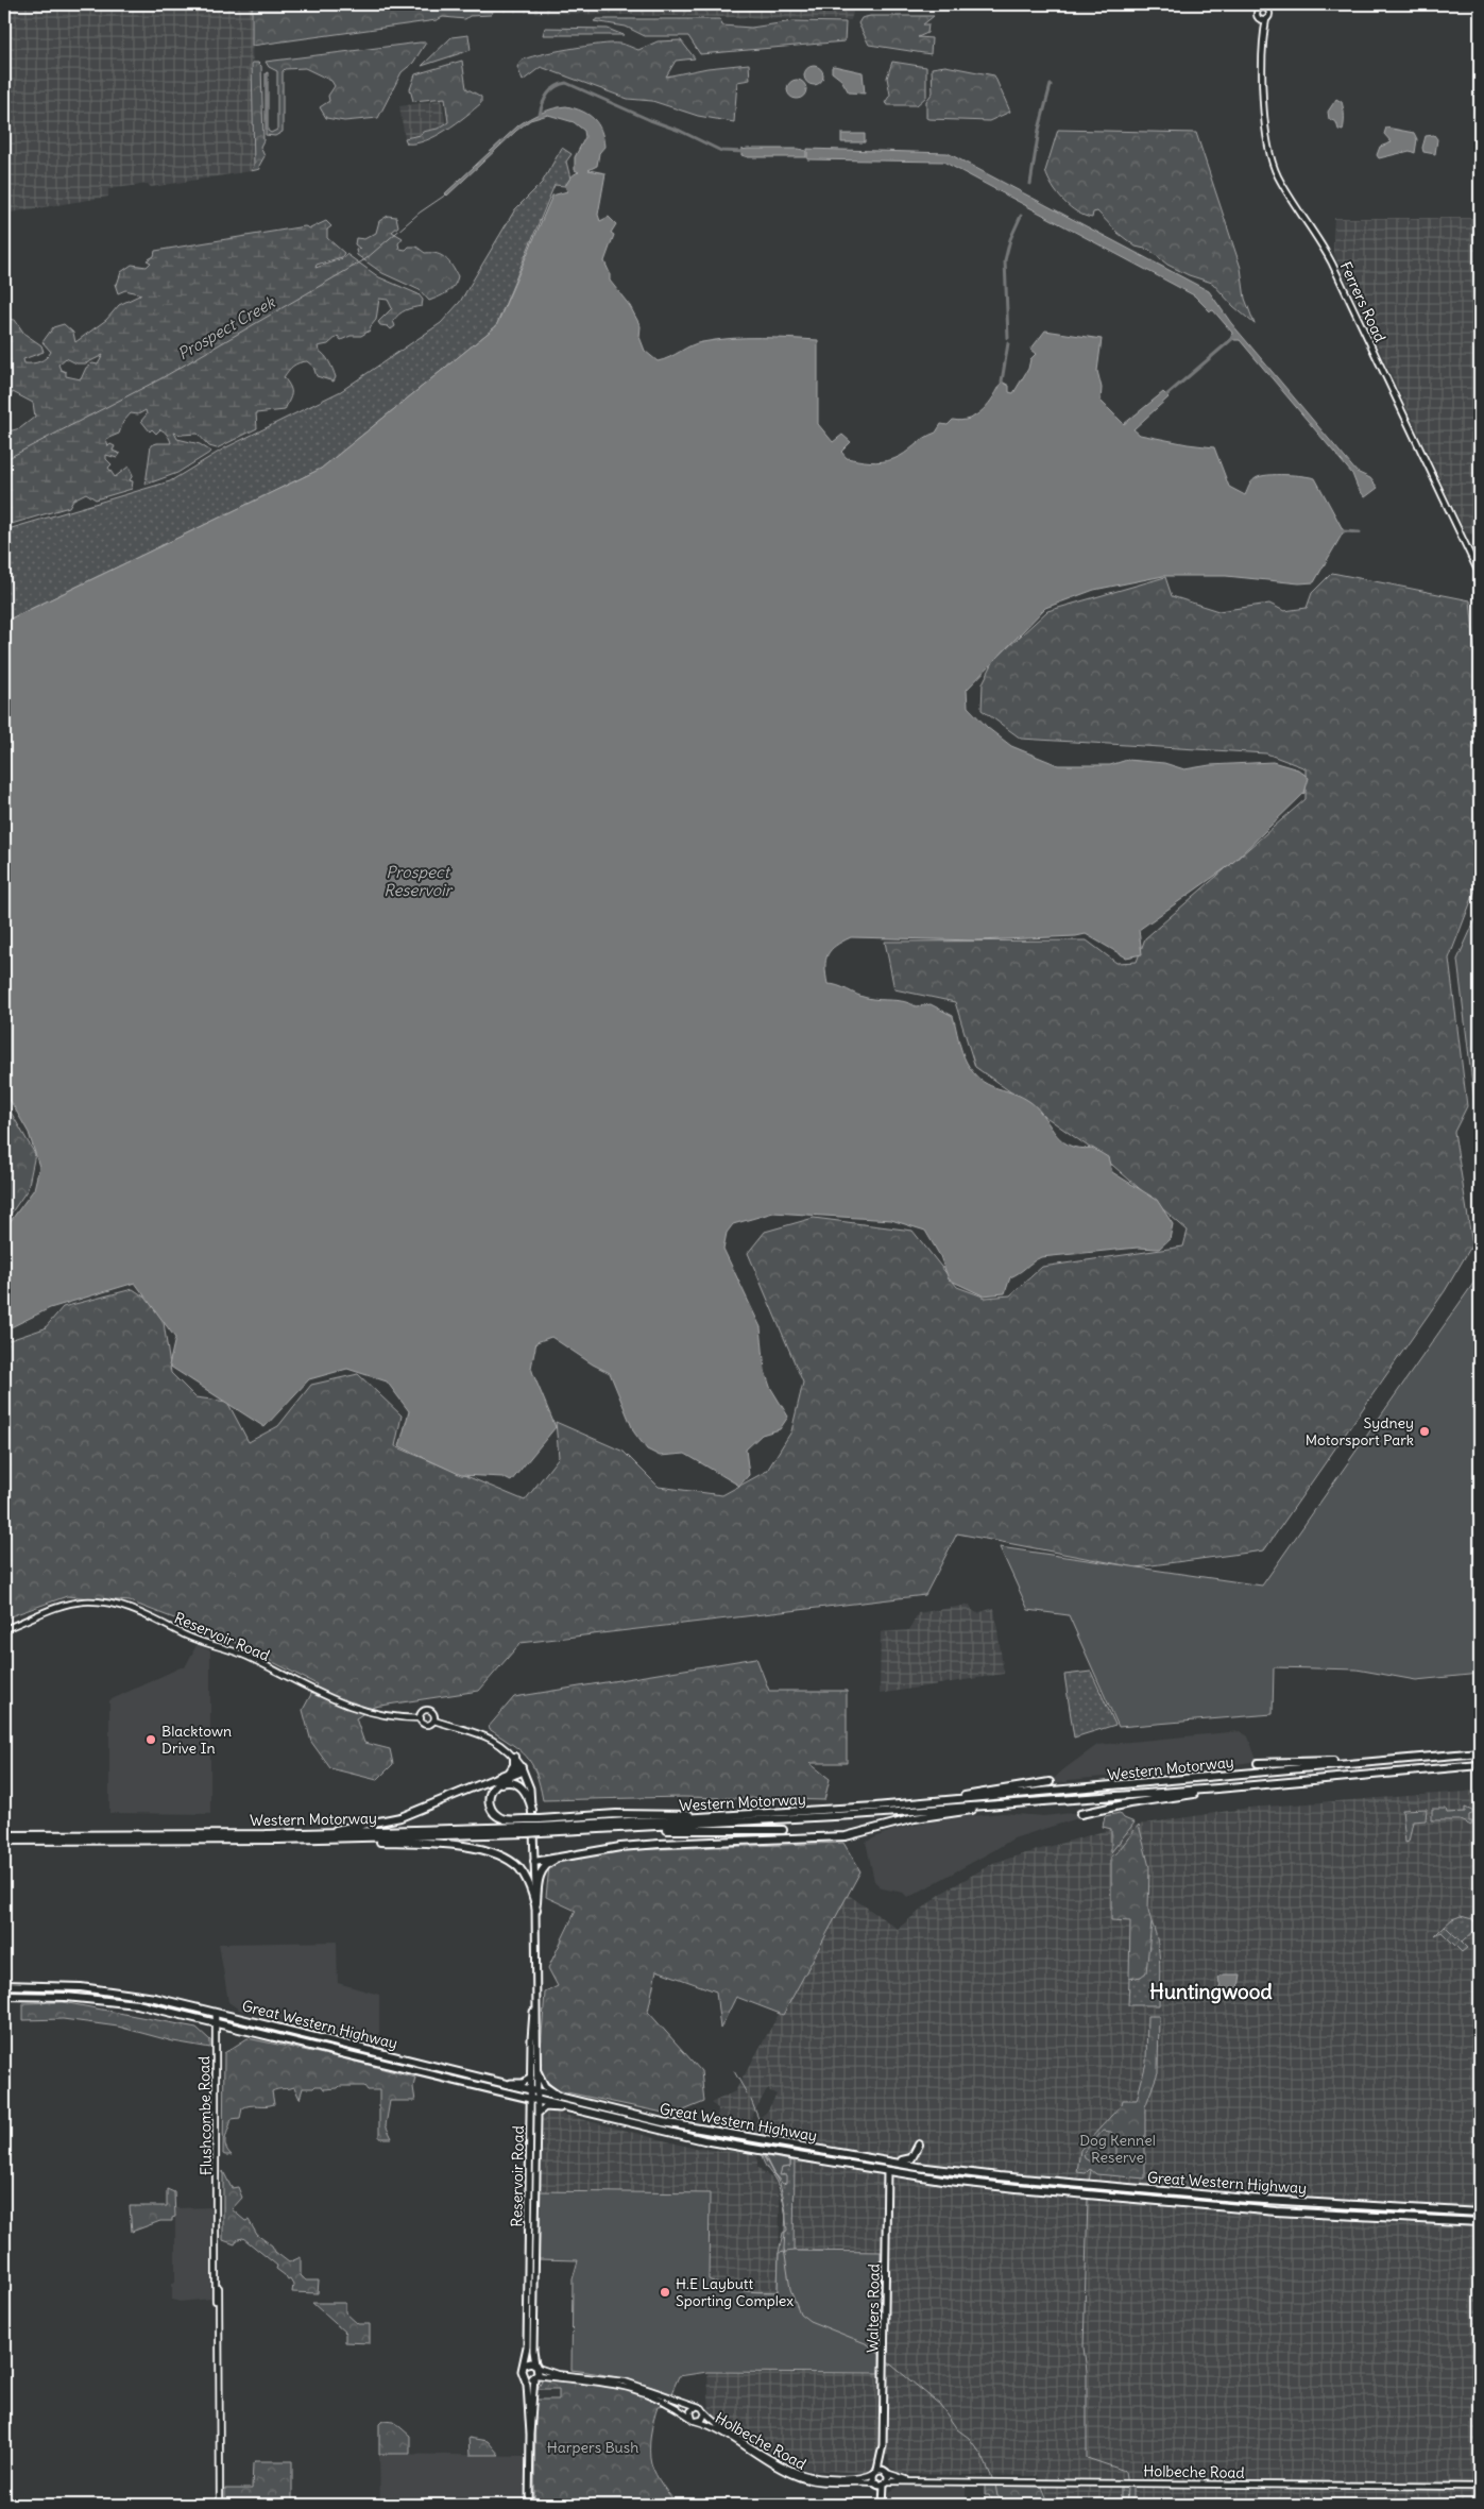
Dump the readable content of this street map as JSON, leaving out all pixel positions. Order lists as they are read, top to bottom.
{
  "streets": {
    "highway": ["Western Motorway", "Great Western Highway"],
    "main road": ["Reservoir Road", "Walters Road"],
    "street": ["Ferrers Road", "Flushcombe Road", "Holbeche Road"]
  },
  "crossings": [
    ["Reservoir Road", "Great Western Highway"],
    ["Reservoir Road", "Holbeche Road"],
    ["Great Western Highway", "Flushcombe Road"],
    ["Great Western Highway", "Walters Road"],
    ["Walters Road", "Holbeche Road"]
  ],
  "districts": ["Huntingwood"],
  "water": ["Prospect Creek", "Prospect Reservoir"],
  "parks": ["Dog Kennel Reserve", "Harpers Bush"],
  "places": ["Sydney Motorsport Park", "Blacktown Drive In", "H.E Laybutt Sporting Complex"]
}
